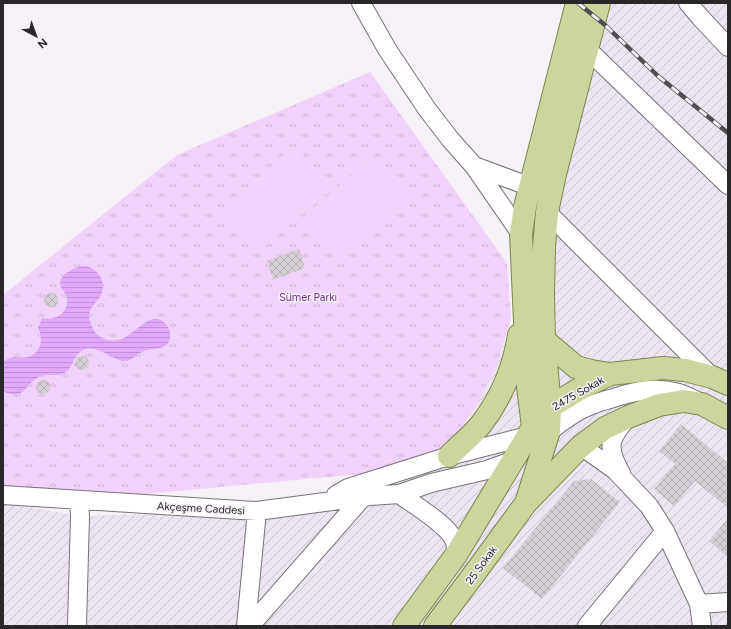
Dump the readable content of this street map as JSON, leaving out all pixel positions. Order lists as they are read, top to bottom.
{
  "streets": {
    "main road": ["2475 Sokak", "25 Sokak"],
    "street": ["Akçeşme Caddesi"]
  },
  "crossings": [
    ["2475 Sokak", "Akçeşme Caddesi"]
  ],
  "parks": ["Sümer Parkı"],
  "north": "bottom right"
}
